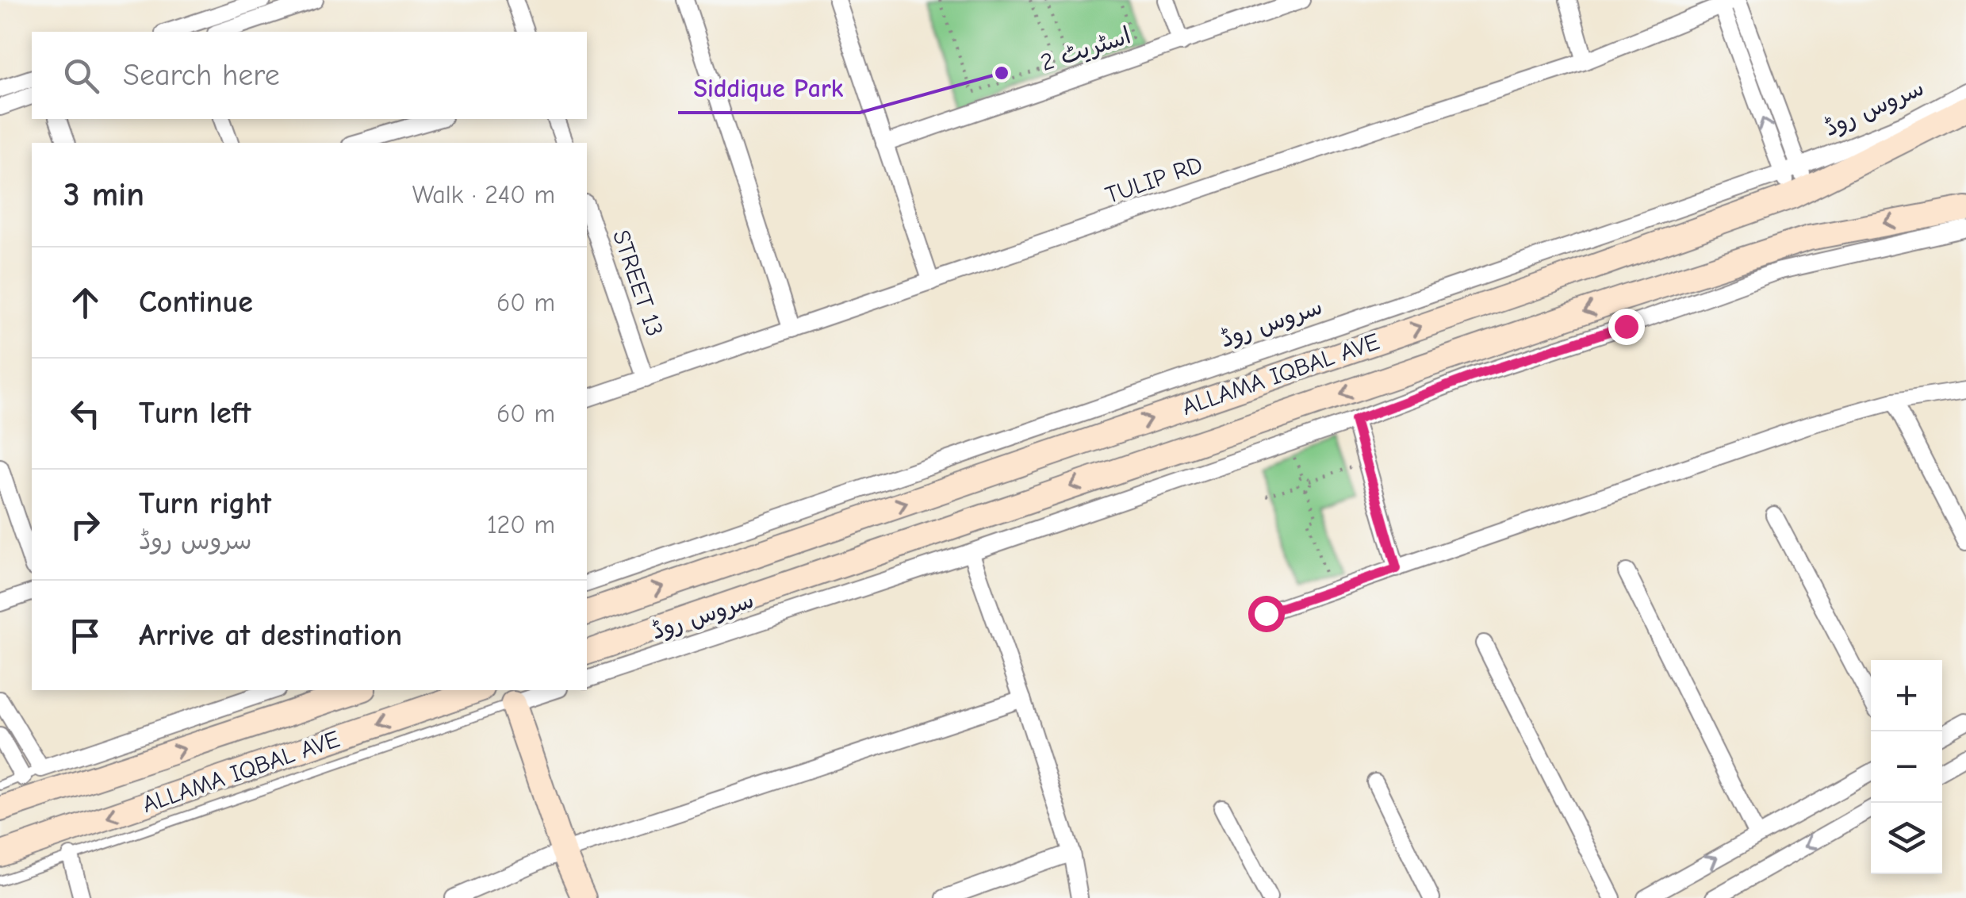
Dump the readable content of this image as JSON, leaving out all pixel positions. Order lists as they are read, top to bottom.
{
  "streets": {
    "main road": ["ALLAMA IQBAL AVE"],
    "street": [
      "اسٹریٹ 2",
      "سروس روڈ",
      "TULIP RD",
      "STREET 13"
    ]
  },
  "crossings": [
    ["TULIP RD", "STREET 13"]
  ],
  "places": ["Siddique Park"],
  "page": {
    "search": "Search here",
    "heading": ["3 min", "Walk · 240 m"],
    "list": [
      ["Continue", "60 m"],
      ["Turn left", "60 m"],
      ["Turn right", "سروس روڈ", "120 m"],
      "Arrive at destination"
    ],
    "map_buttons": ["+", "−"]
  }
}
